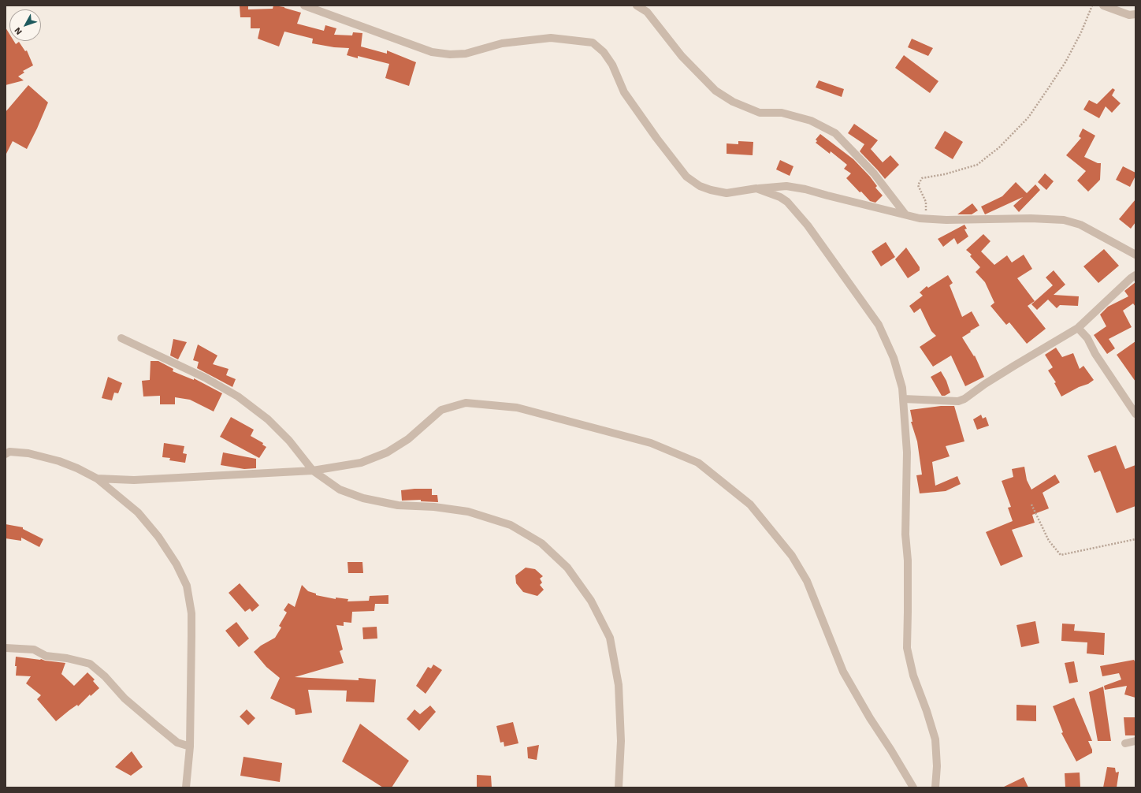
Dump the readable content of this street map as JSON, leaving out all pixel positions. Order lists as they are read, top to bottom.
{
  "north": "bottom left"
}
